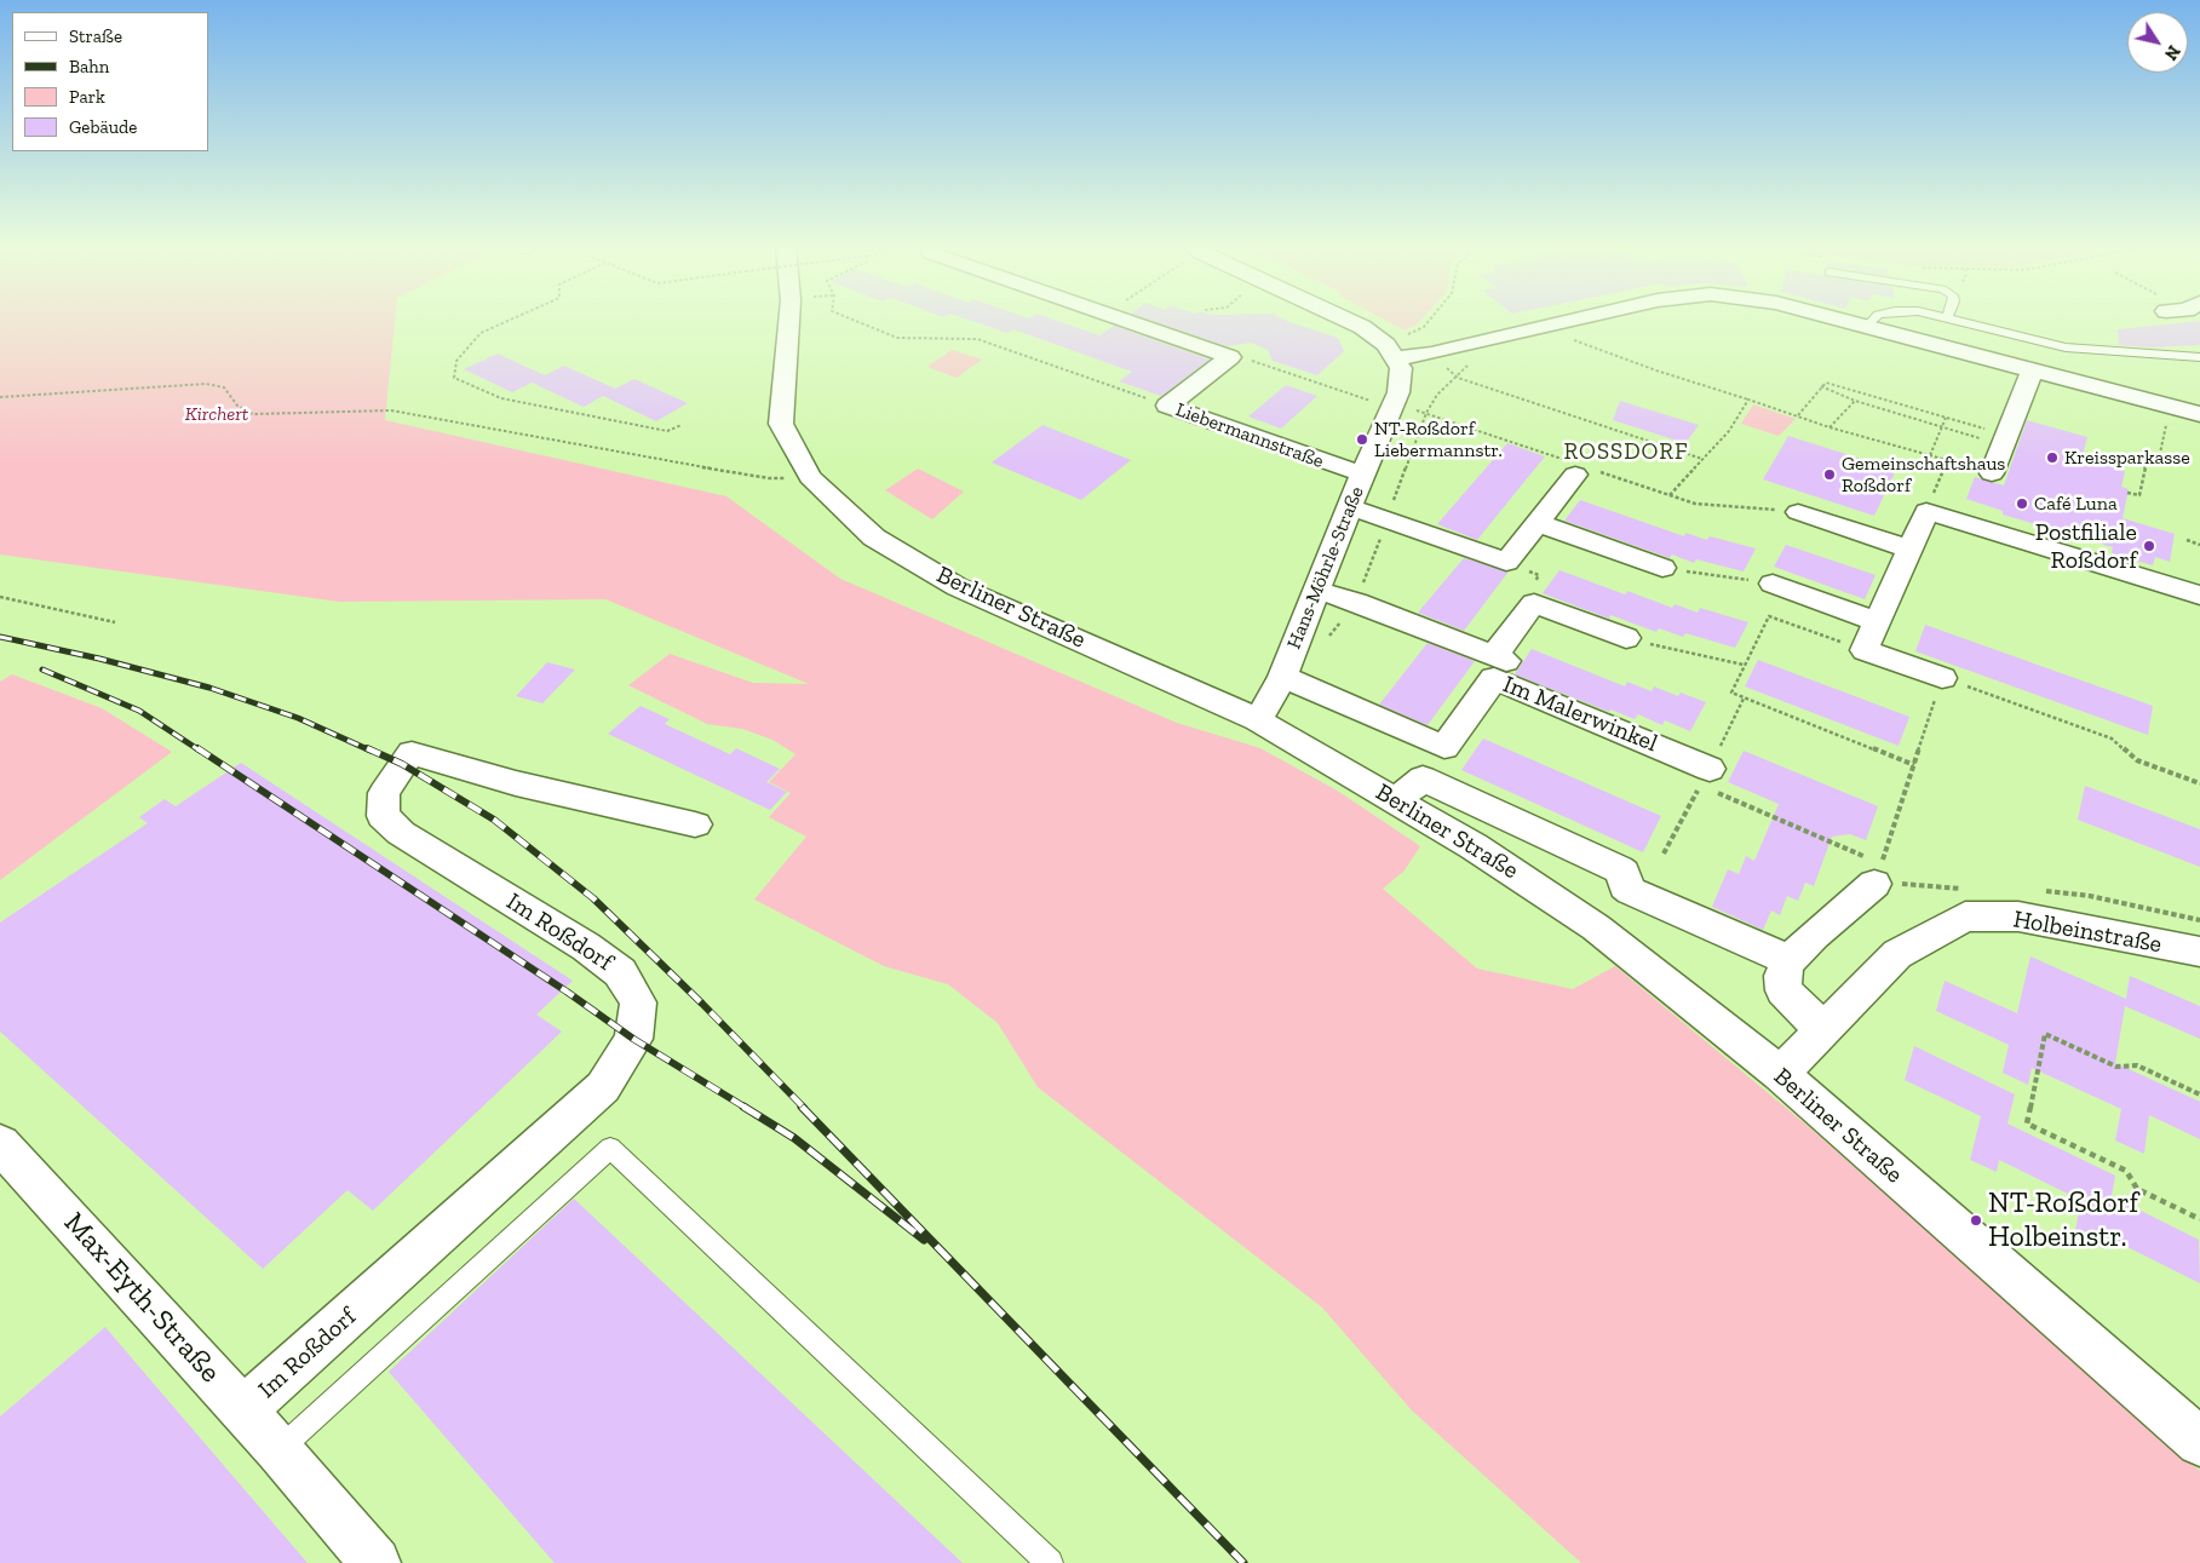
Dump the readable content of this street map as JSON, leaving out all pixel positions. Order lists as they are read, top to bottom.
{
  "streets": {
    "street": [
      "Liebermannstraße",
      "Hans-Möhrle-Straße",
      "Berliner Straße",
      "Im Malerwinkel",
      "Im Roßdorf",
      "Holbeinstraße",
      "Max-Eyth-Straße"
    ]
  },
  "crossings": [
    ["Liebermannstraße", "Hans-Möhrle-Straße"],
    ["Hans-Möhrle-Straße", "Berliner Straße"],
    ["Hans-Möhrle-Straße", "Im Malerwinkel"],
    ["Berliner Straße", "Holbeinstraße"],
    ["Im Roßdorf", "Max-Eyth-Straße"]
  ],
  "districts": ["ROSSDORF"],
  "parks": ["Kirchert"],
  "places": [
    "NT-Roßdorf Liebermannstr.",
    "Kreissparkasse",
    "Gemeinschaftshaus Roßdorf",
    "Café Luna",
    "Postfiliale Roßdorf",
    "NT-Roßdorf Holbeinstr."
  ],
  "legend": [
    "Straße",
    "Bahn",
    "Park",
    "Gebäude"
  ],
  "north": "bottom right"
}
